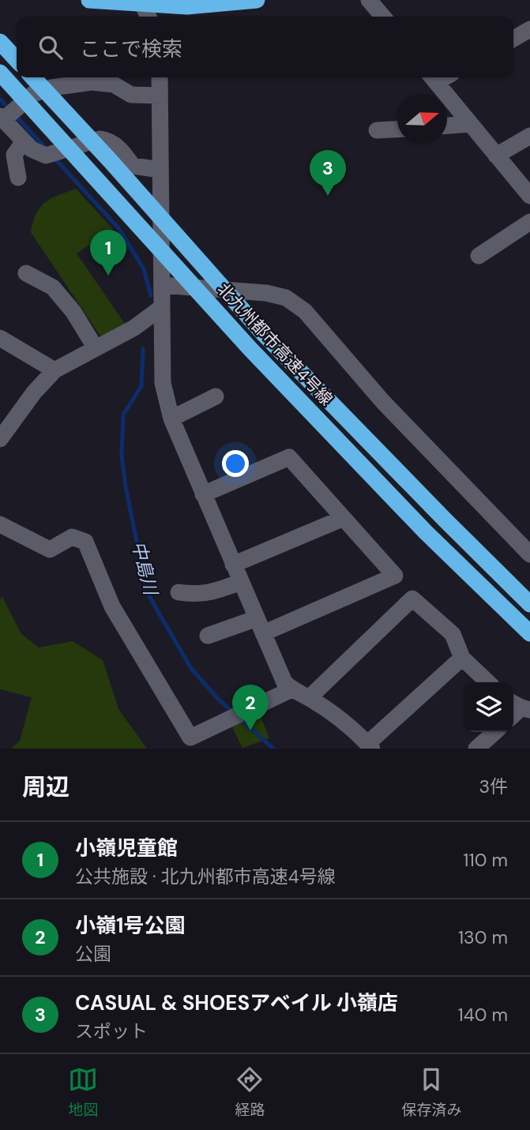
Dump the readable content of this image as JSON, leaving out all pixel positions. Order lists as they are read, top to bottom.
{
  "streets": {
    "highway": ["北九州都市高速4号線"]
  },
  "water": ["中島川"],
  "north": "right",
  "page": {
    "search": "ここで検索",
    "pins": ["3", "1", "2"],
    "heading": ["周辺", "3件"],
    "list": [
      {
        "mark": "1",
        "name": "小嶺児童館",
        "note": "公共施設 · 北九州都市高速4号線",
        "value": "110 m"
      },
      {
        "mark": "2",
        "name": "小嶺1号公園",
        "note": "公園",
        "value": "130 m"
      },
      {
        "mark": "3",
        "name": "CASUAL & SHOESアベイル 小嶺店",
        "note": "スポット",
        "value": "140 m"
      }
    ],
    "nav": ["地図", "経路", "保存済み"]
  }
}
